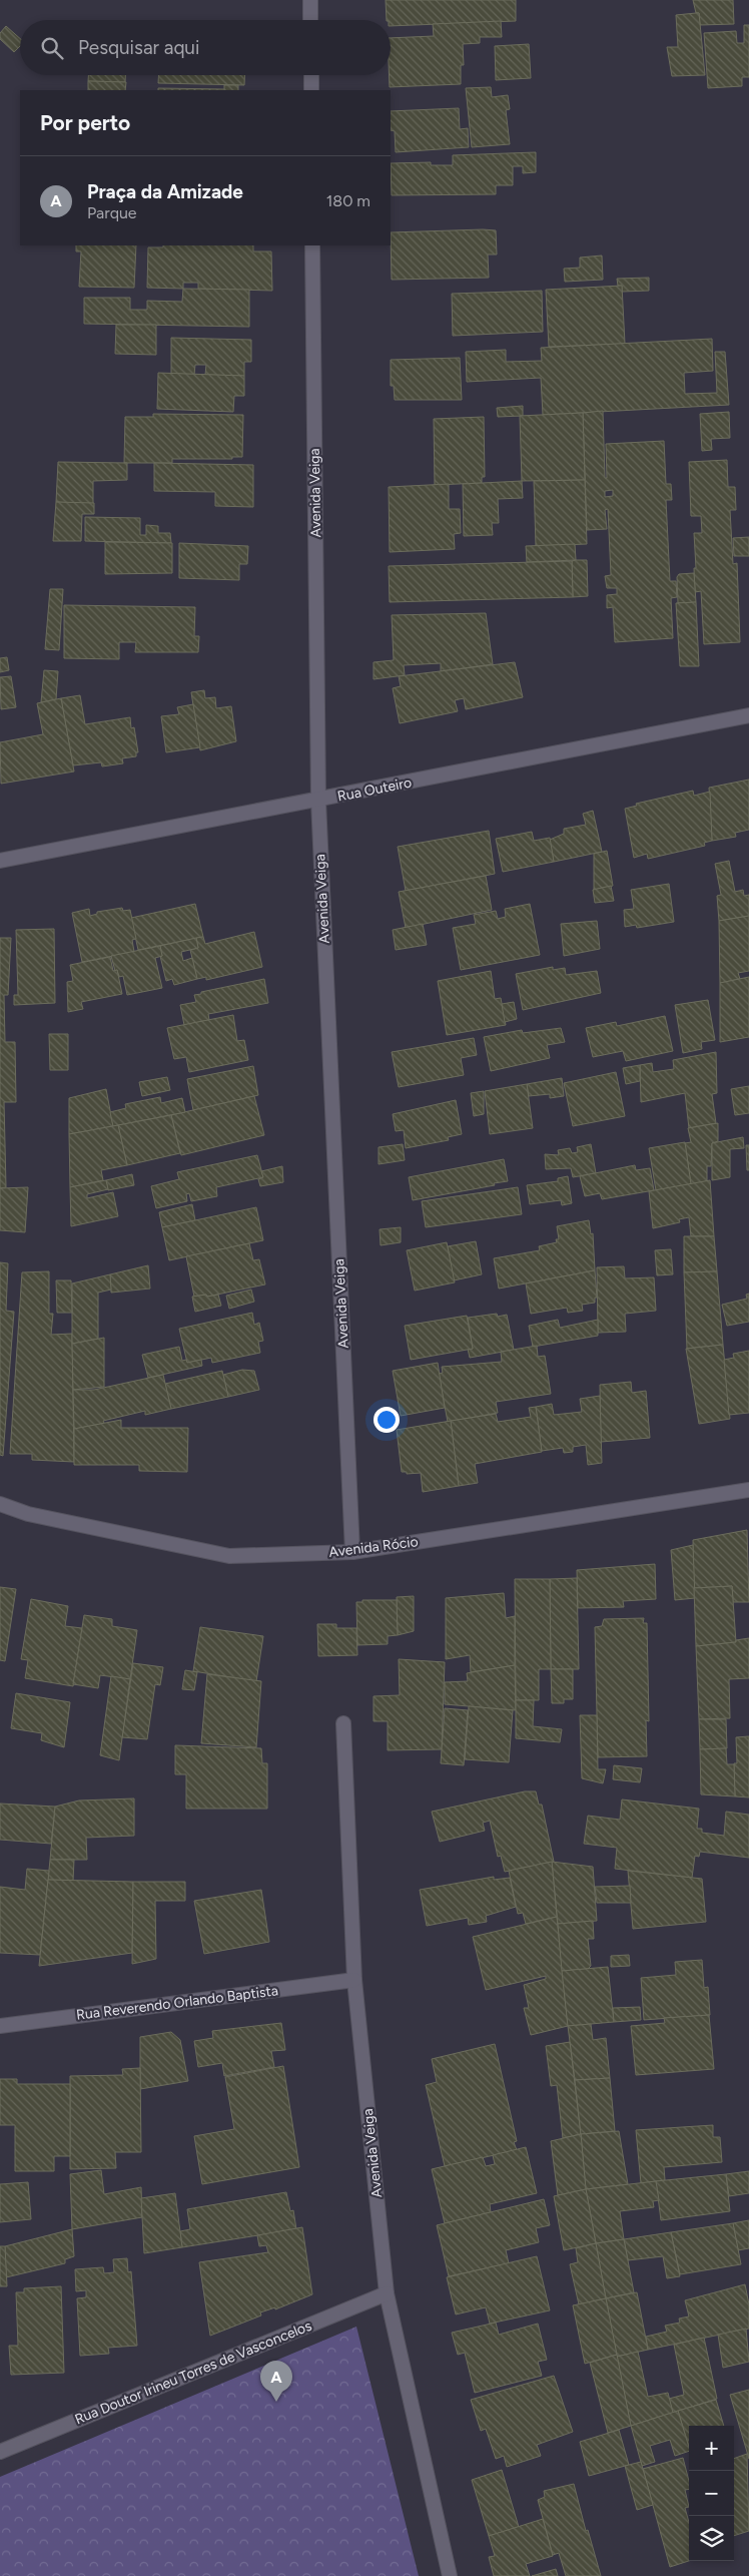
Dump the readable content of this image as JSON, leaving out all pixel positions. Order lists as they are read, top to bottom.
{
  "streets": {
    "street": [
      "Avenida Veiga",
      "Rua Outeiro",
      "Avenida Rócio",
      "Rua Reverendo Orlando Baptista",
      "Rua Doutor Irineu Torres de Vasconcelos"
    ]
  },
  "crossings": [
    ["Avenida Veiga", "Rua Outeiro"],
    ["Avenida Veiga", "Avenida Rócio"],
    ["Avenida Veiga", "Rua Reverendo Orlando Baptista"],
    ["Avenida Veiga", "Rua Doutor Irineu Torres de Vasconcelos"]
  ],
  "page": {
    "search": "Pesquisar aqui",
    "heading": "Por perto",
    "list": [
      {
        "mark": "A",
        "name": "Praça da Amizade",
        "note": "Parque",
        "value": "180 m"
      }
    ],
    "pins": "A",
    "map_buttons": ["+", "−"]
  }
}
